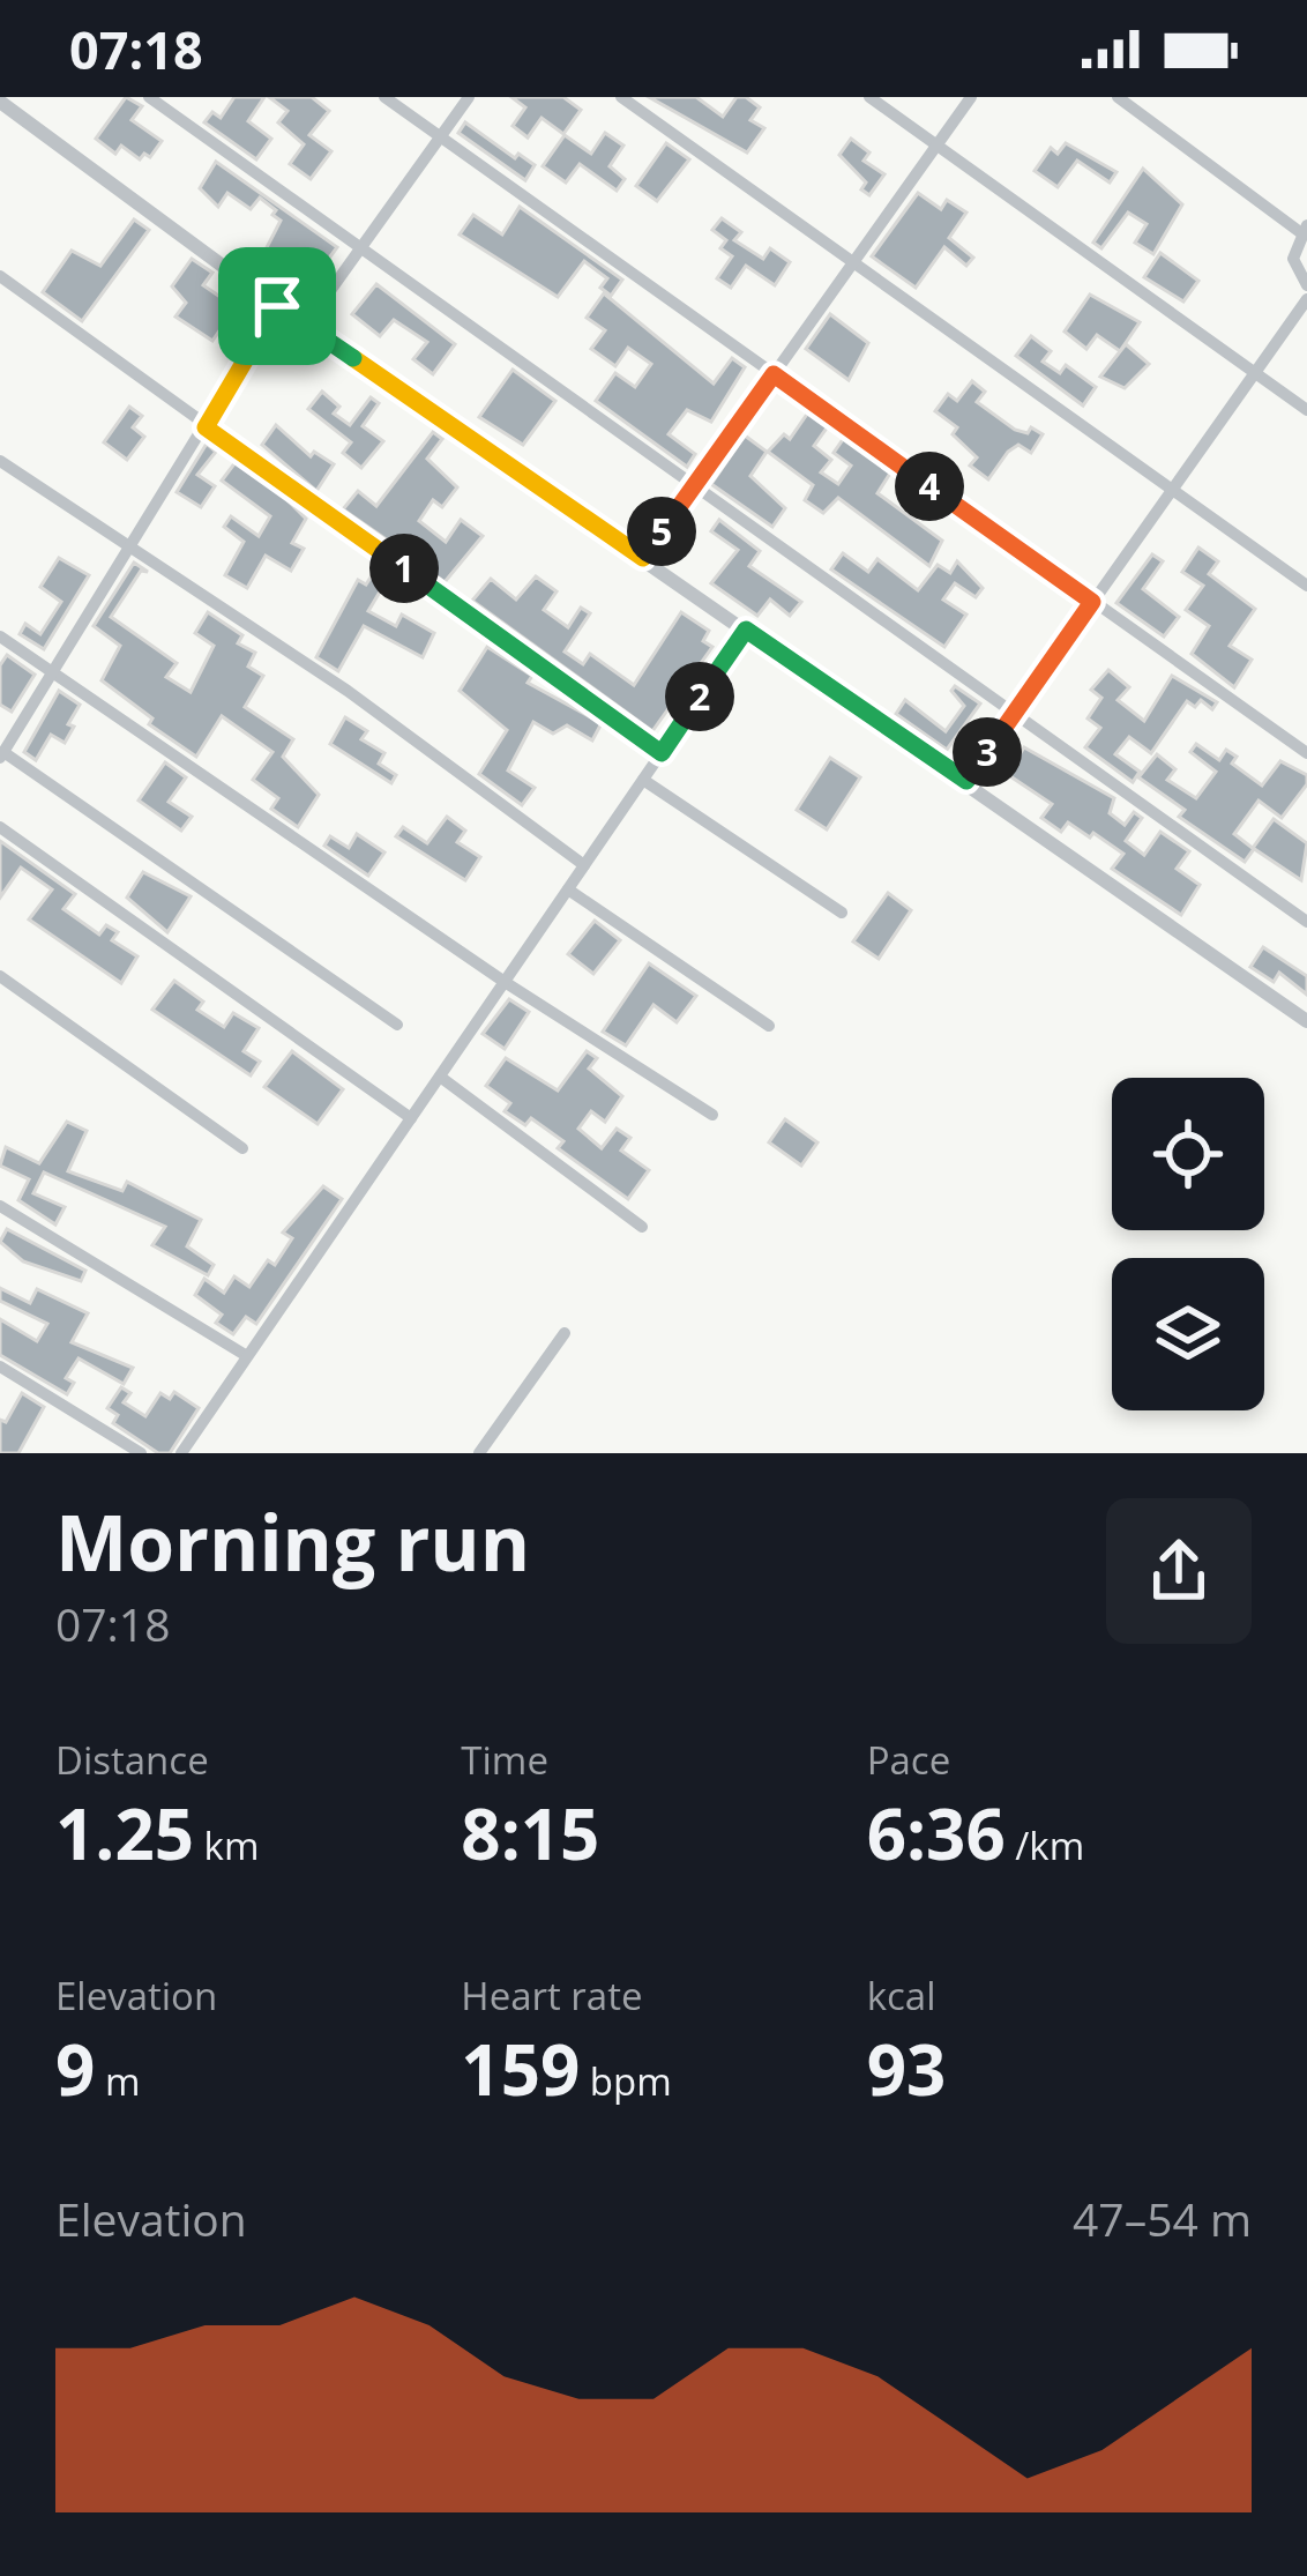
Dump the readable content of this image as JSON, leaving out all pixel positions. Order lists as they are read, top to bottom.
{
  "page": {
    "status": "07:18",
    "pins": [
      "4",
      "5",
      "1",
      "2",
      "3"
    ],
    "heading": ["Morning run", "07:18"],
    "stats": [
      ["Distance", "1.25 km"],
      ["Time", "8:15"],
      ["Pace", "6:36 /km"],
      ["Elevation", "9 m"],
      ["Heart rate", "159 bpm"],
      ["kcal", "93"]
    ],
    "chart": ["Elevation", "47–54 m"]
  }
}
